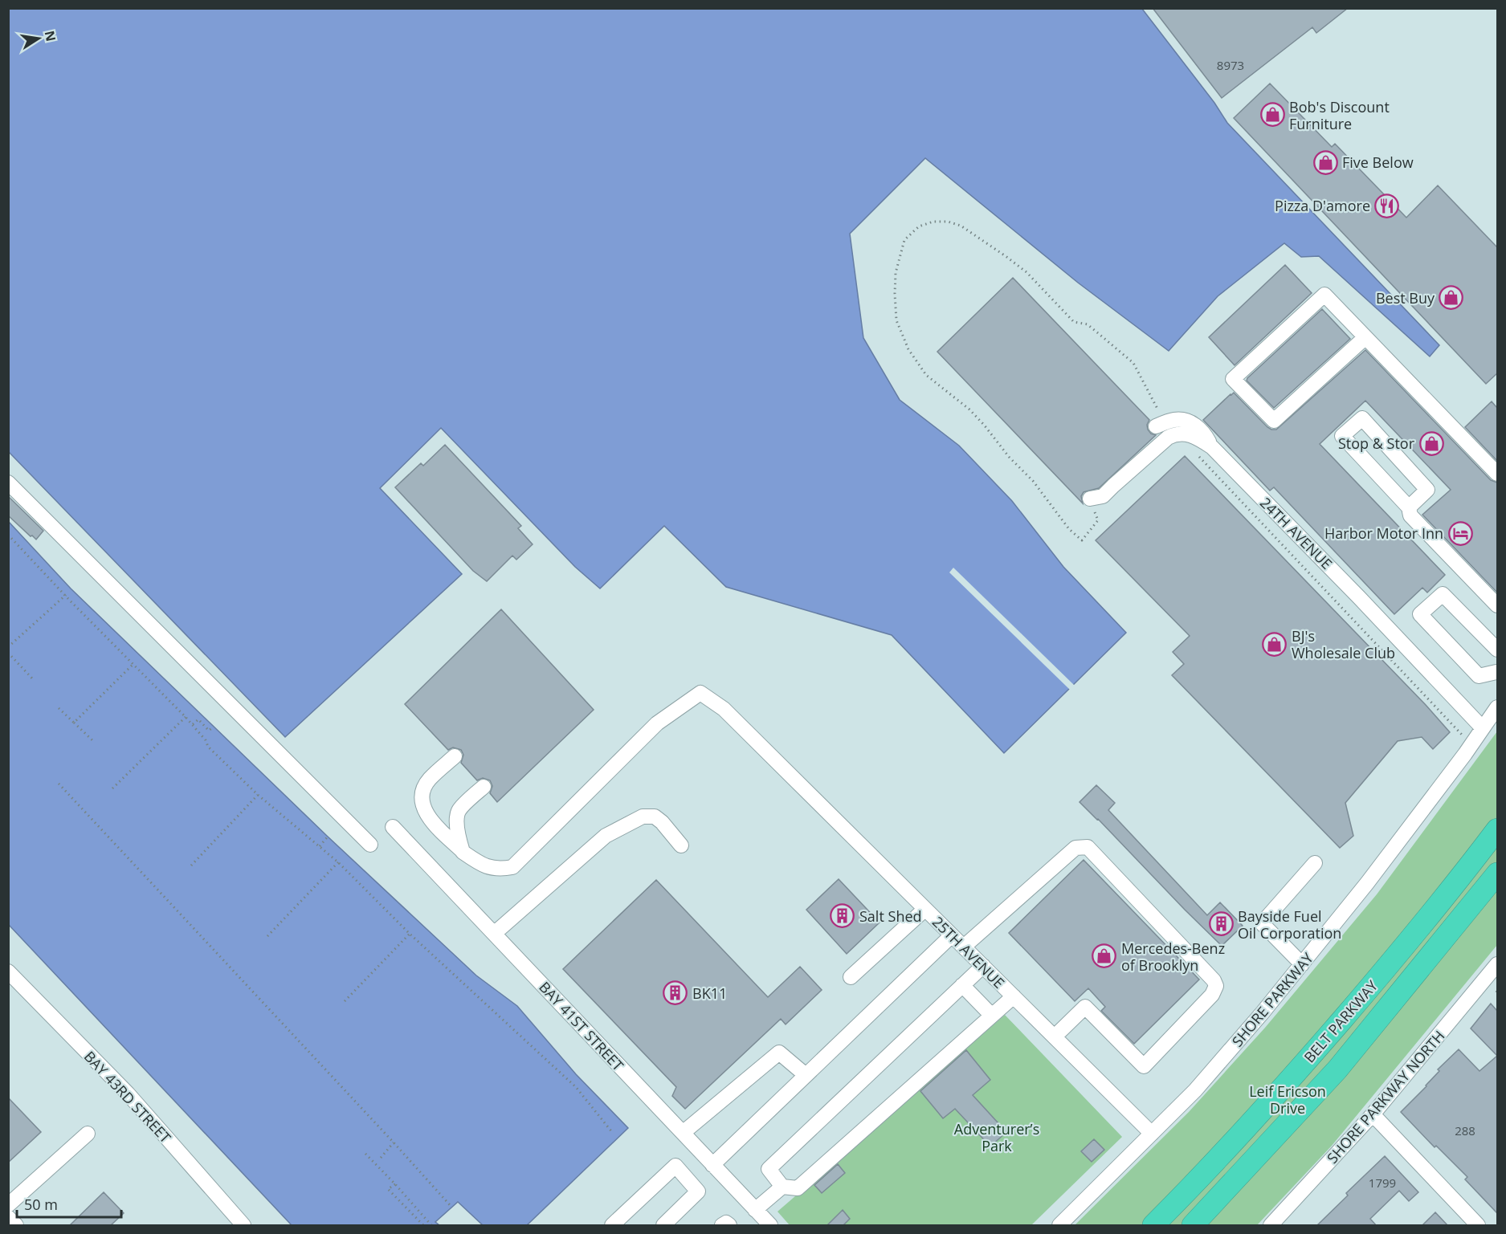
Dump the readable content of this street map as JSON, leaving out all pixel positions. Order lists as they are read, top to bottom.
{
  "streets": {
    "highway": ["BELT PARKWAY"],
    "street": [
      "24TH AVENUE",
      "25TH AVENUE",
      "SHORE PARKWAY",
      "BAY 41ST STREET",
      "BAY 43RD STREET",
      "SHORE PARKWAY NORTH"
    ]
  },
  "crossings": [
    ["24TH AVENUE", "SHORE PARKWAY"],
    ["25TH AVENUE", "SHORE PARKWAY"]
  ],
  "parks": ["Leif Ericson Drive", "Adventurer’s Park"],
  "places": {
    "shop": [
      "Bob's Discount Furniture",
      "Five Below",
      "Best Buy",
      "Stop & Stor",
      "BJ's Wholesale Club",
      "Mercedes-Benz of Brooklyn"
    ],
    "restaurant": ["Pizza D'amore"],
    "hotel": ["Harbor Motor Inn"],
    "building": ["Salt Shed", "Bayside Fuel Oil Corporation", "BK11"]
  },
  "house_numbers": ["8973", "288", "1799"],
  "scale_bar": "50 m",
  "north": "right"
}
